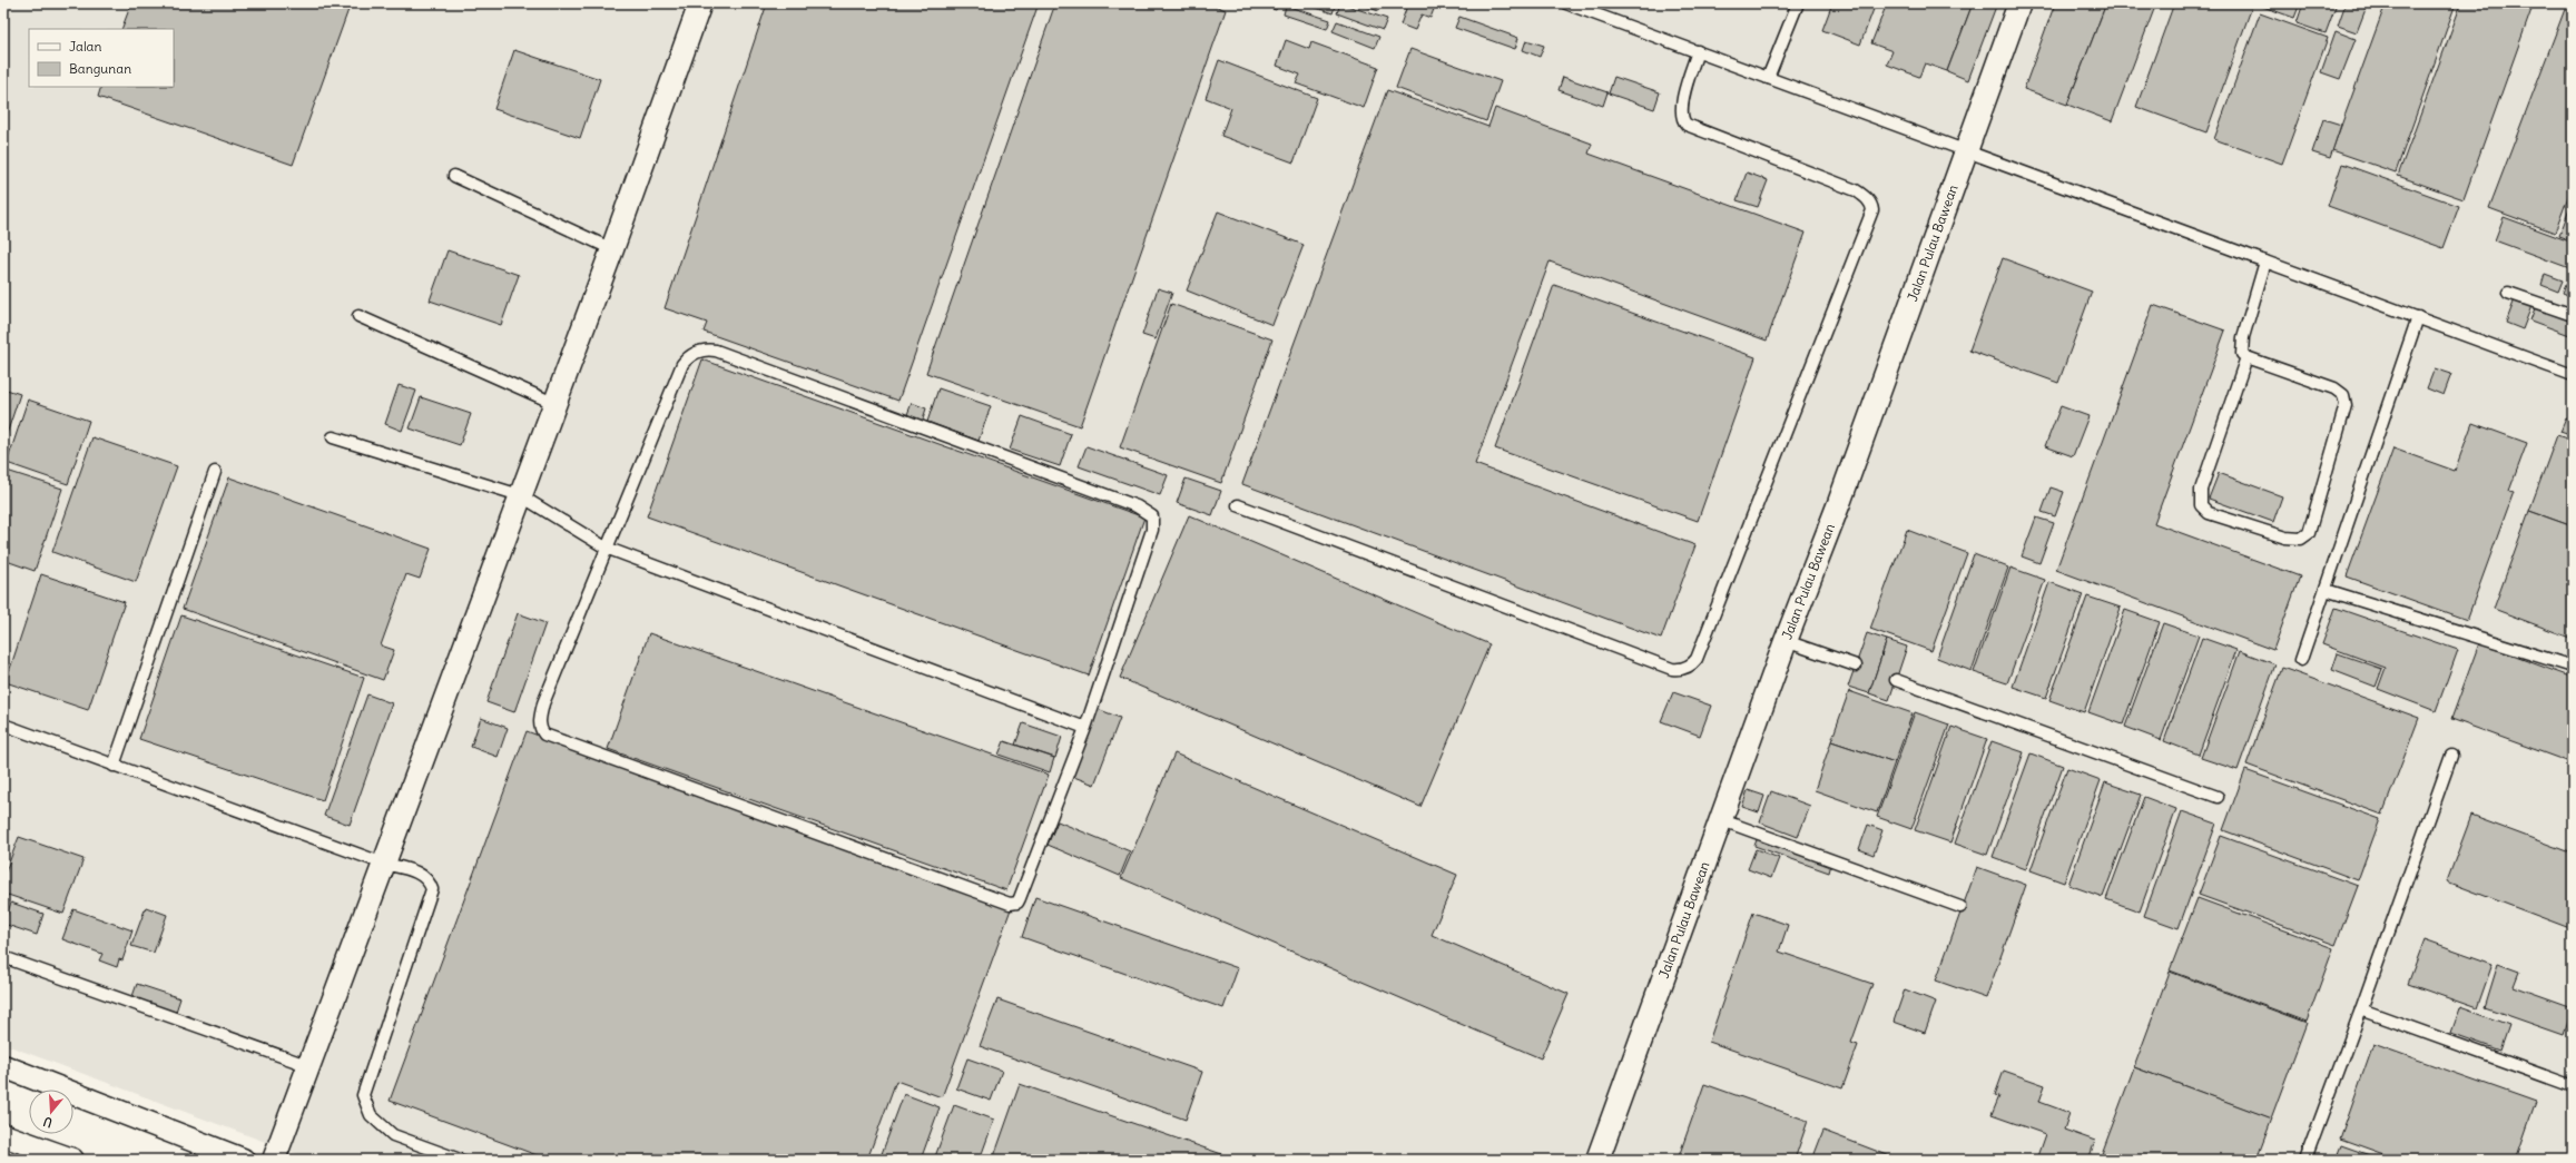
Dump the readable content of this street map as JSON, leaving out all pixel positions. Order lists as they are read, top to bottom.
{
  "streets": {
    "street": ["Jalan Pulau Bawean"]
  },
  "legend": ["Jalan", "Bangunan"],
  "north": "bottom"
}
